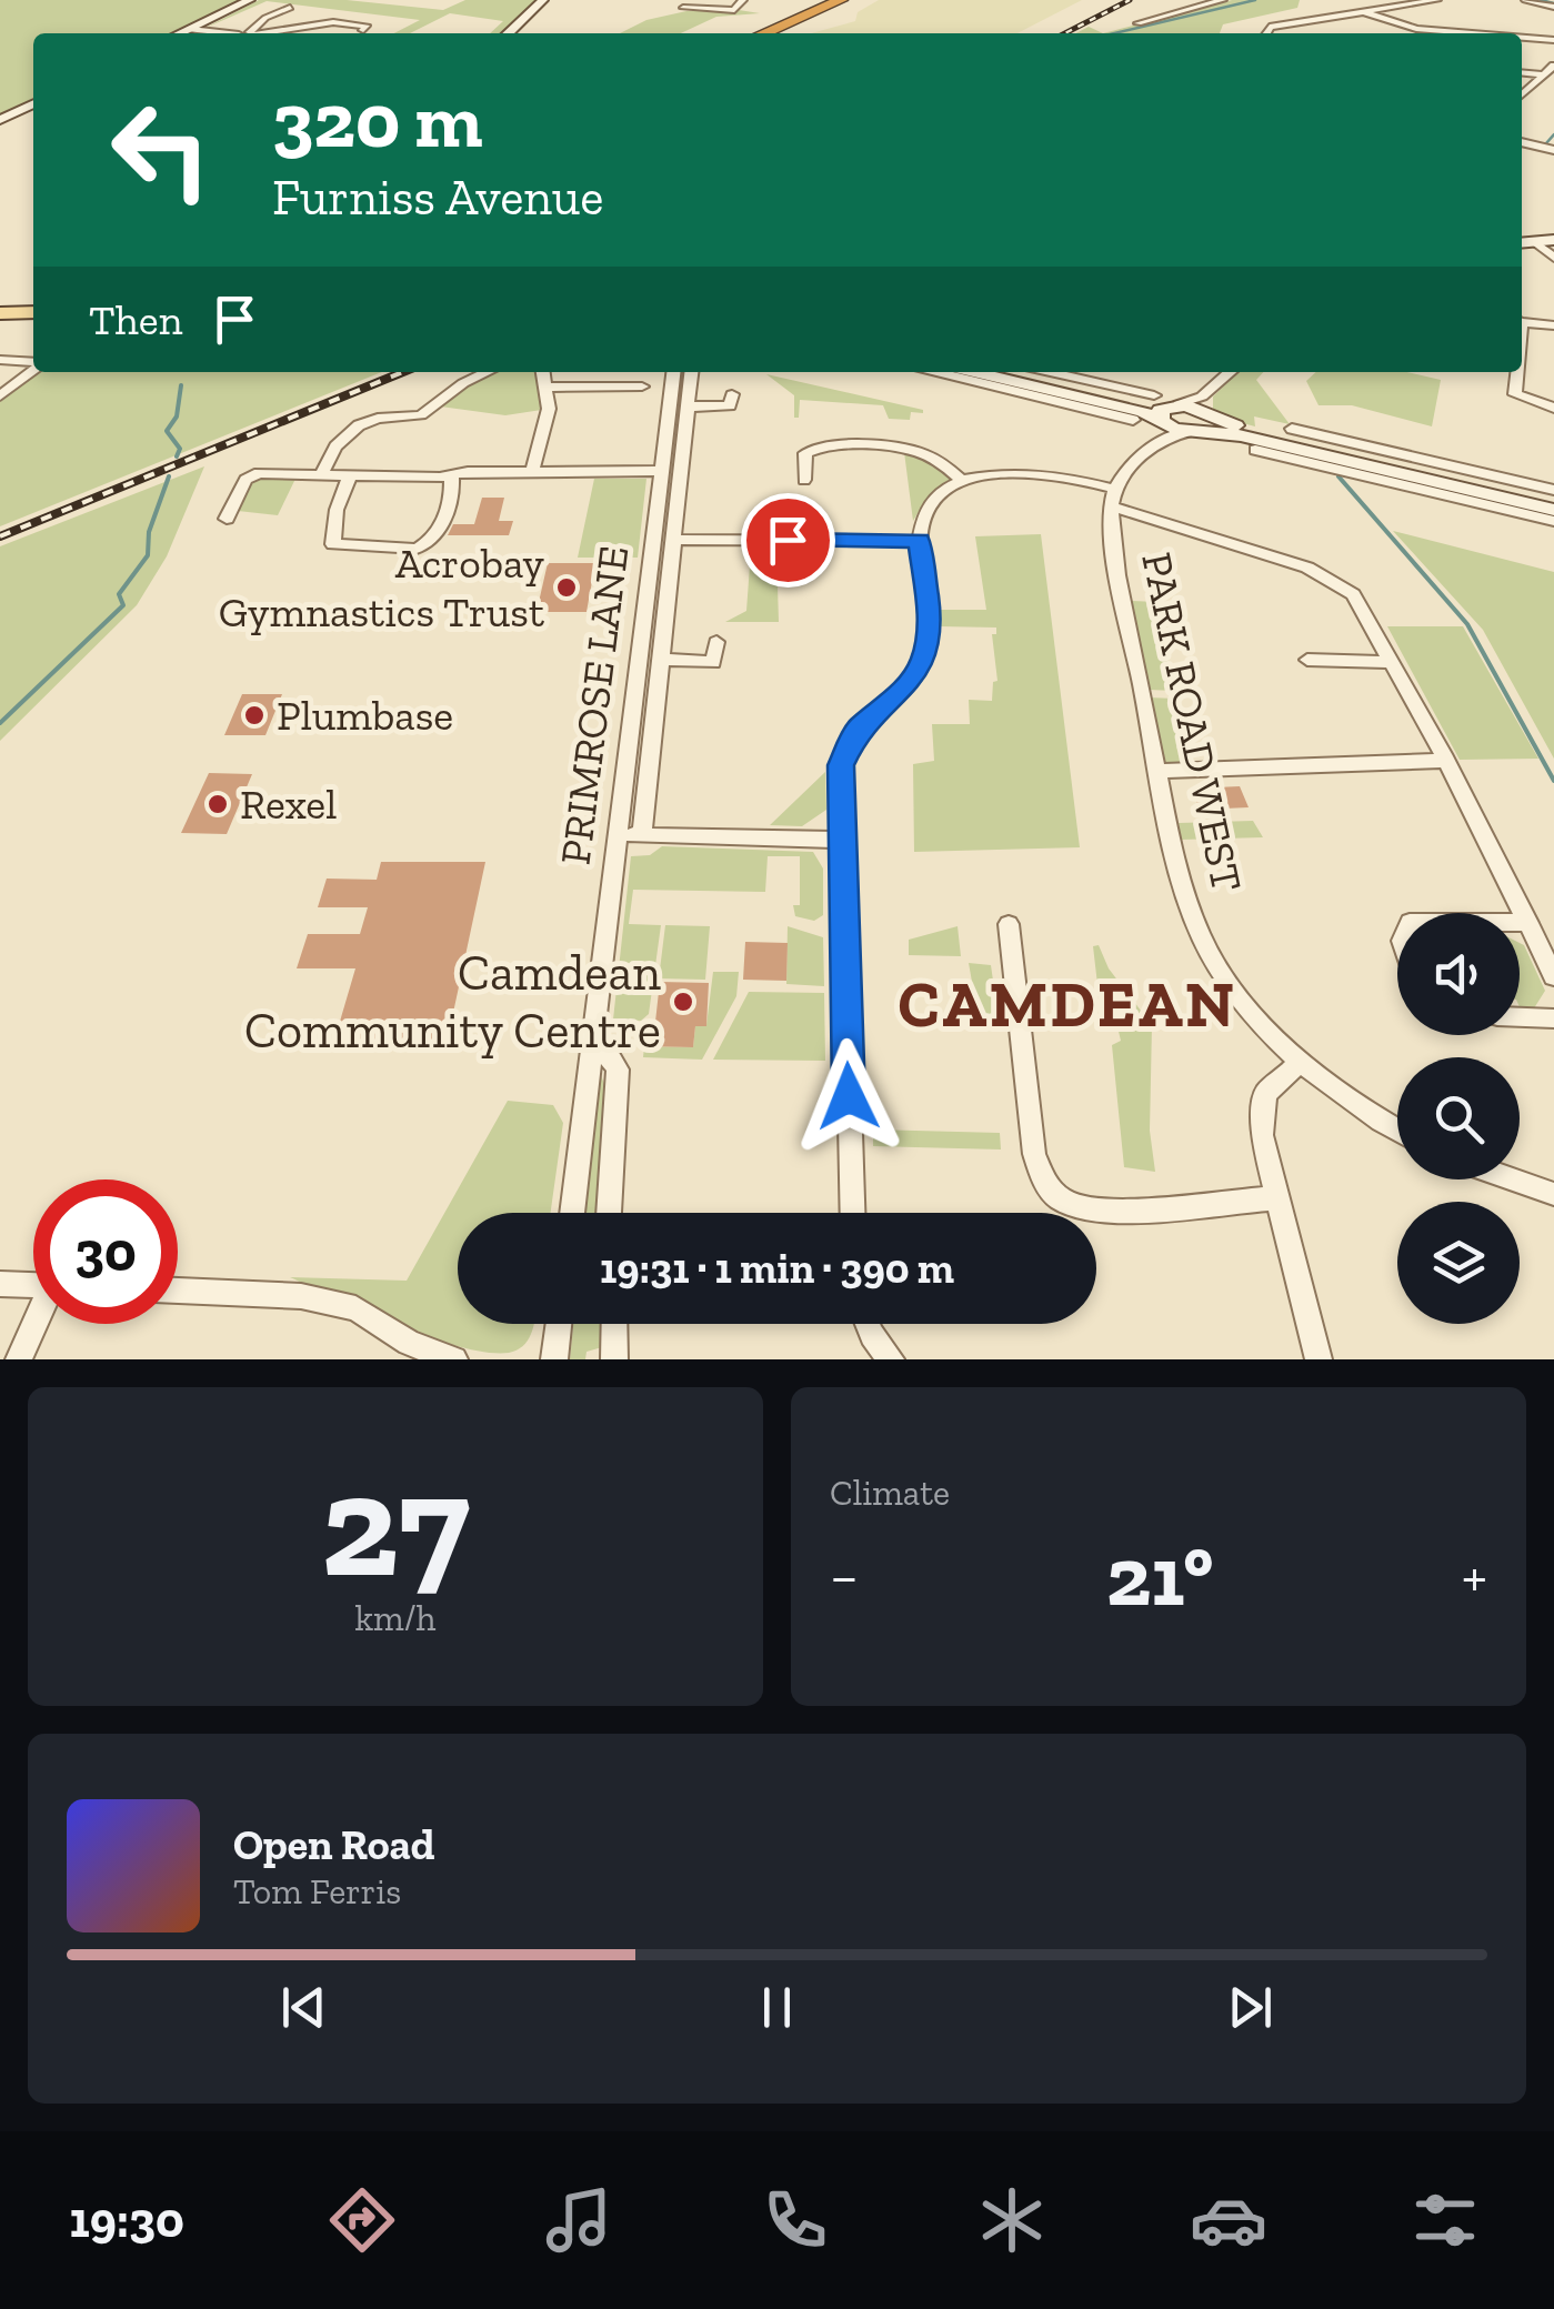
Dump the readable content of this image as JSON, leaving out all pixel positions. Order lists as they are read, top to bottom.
{
  "streets": {
    "street": ["PRIMROSE LANE", "PARK ROAD WEST"]
  },
  "districts": ["CAMDEAN"],
  "places": [
    "Acrobay Gymnastics Trust",
    "Plumbase",
    "Rexel",
    "Camdean Community Centre"
  ],
  "page": {
    "turn": ["320 m", "Furniss Avenue"],
    "then": "Then",
    "limit": "30",
    "trip": "19:31 · 1 min · 390 m",
    "tile": [
      ["27", "km/h"],
      "Climate"
    ],
    "heat": ["−", "21°", "+"],
    "song": ["Open Road", "Tom Ferris"],
    "tabs": "19:30"
  }
}
